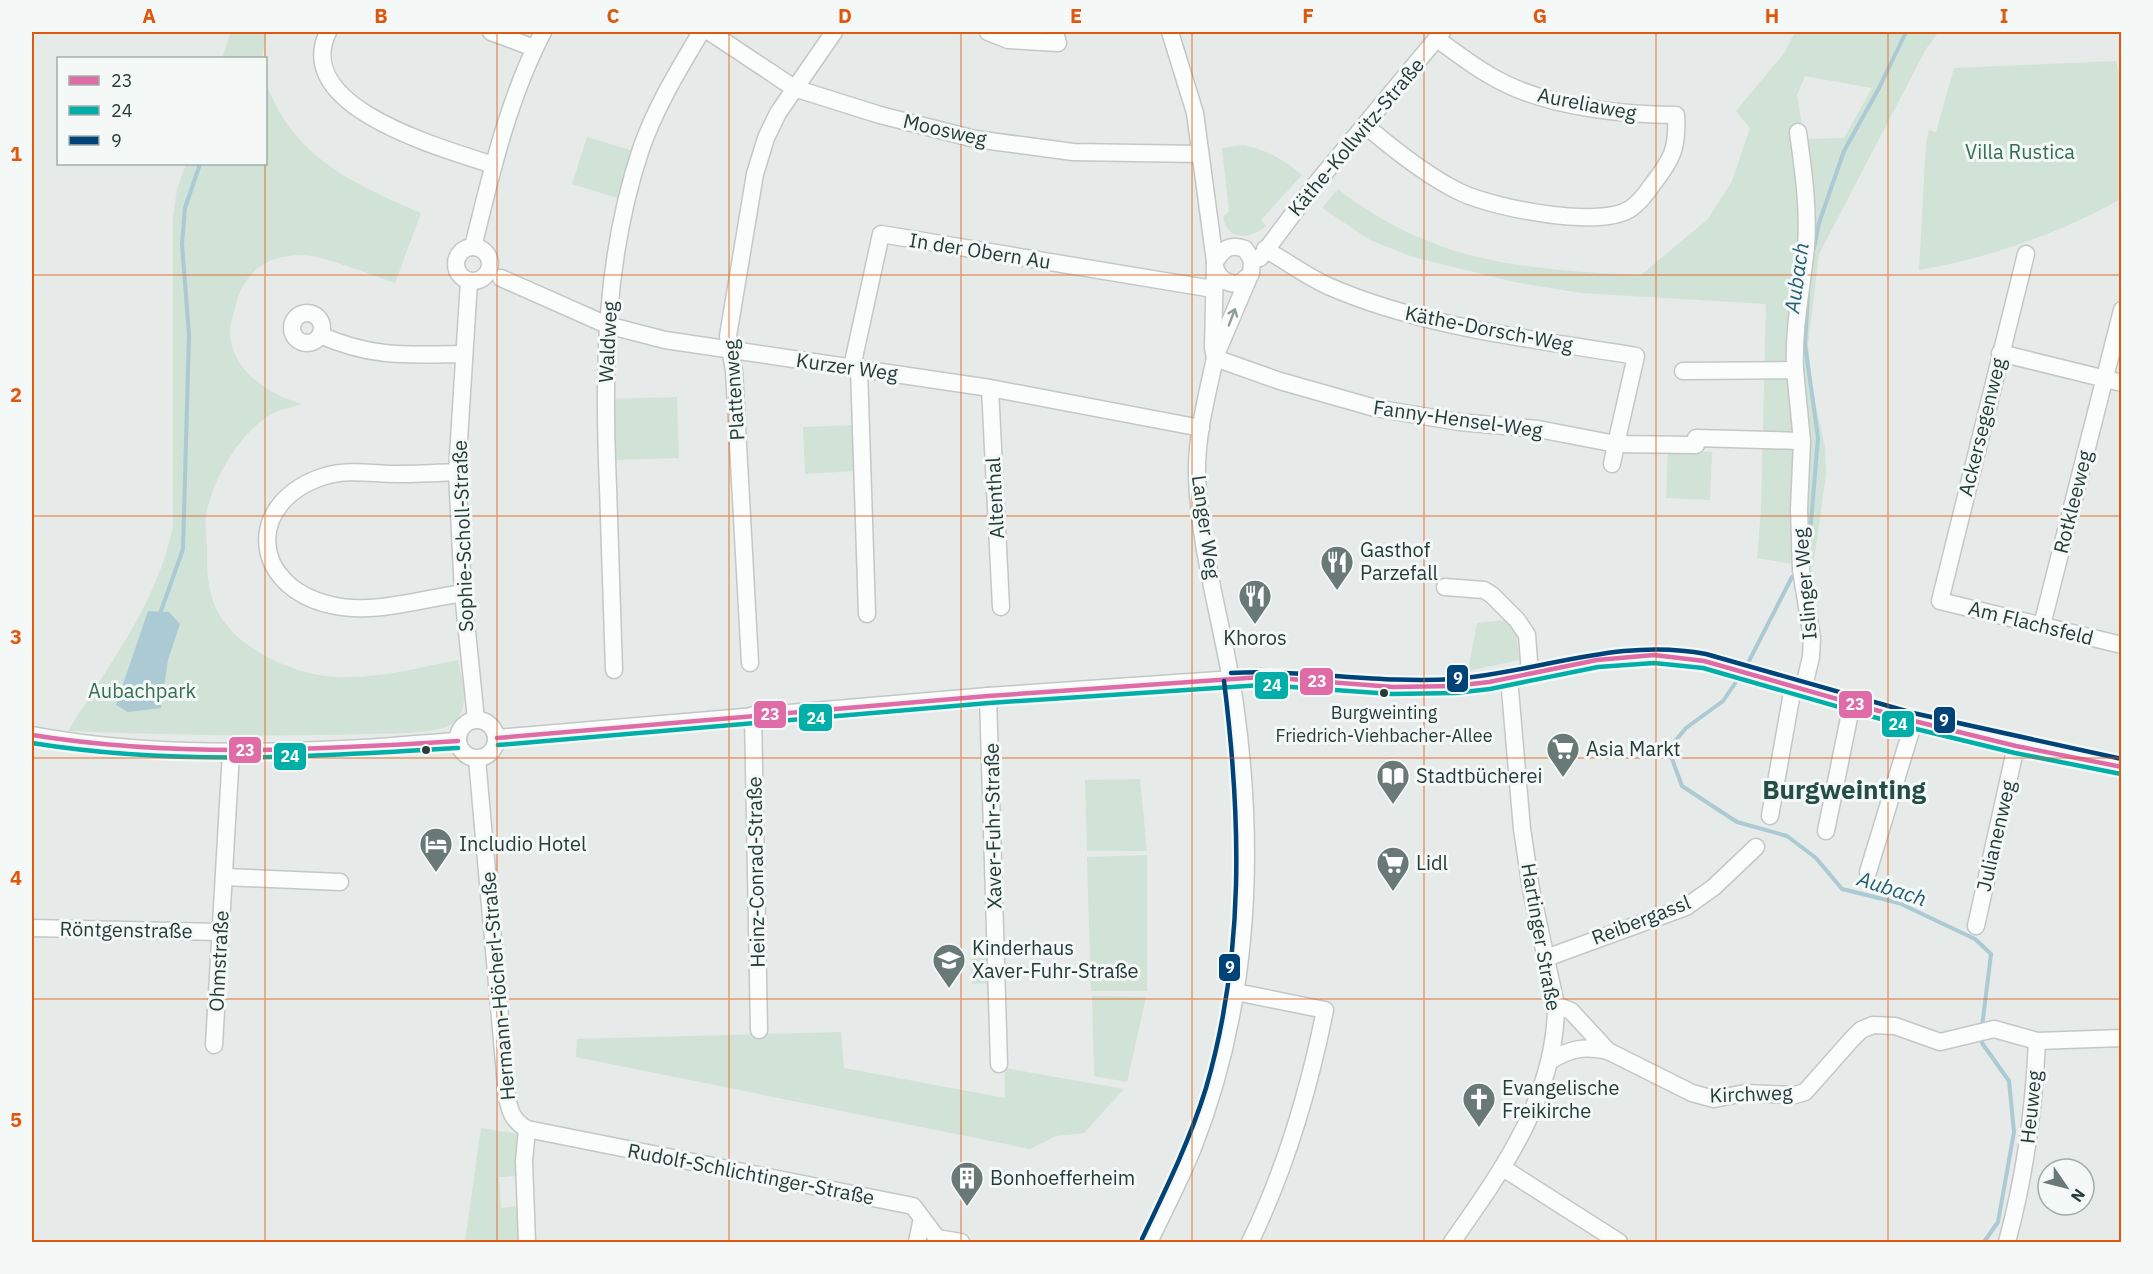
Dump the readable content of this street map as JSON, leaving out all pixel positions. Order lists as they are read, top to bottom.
{
  "streets": {
    "street": [
      "Aureliaweg",
      "Moosweg",
      "Käthe-Kollwitz-Straße",
      "In der Obern Au",
      "Käthe-Dorsch-Weg",
      "Waldweg",
      "Kurzer Weg",
      "Plattenweg",
      "Fanny-Hensel-Weg",
      "Ackersegenweg",
      "Altenthal",
      "Rotkleeweg",
      "Langer Weg",
      "Sophie-Scholl-Straße",
      "Islinger Weg",
      "Am Flachsfeld",
      "Xaver-Fuhr-Straße",
      "Julianenweg",
      "Heinz-Conrad-Straße",
      "Reibergassl",
      "Röntgenstraße",
      "Hartinger Straße",
      "Ohmstraße",
      "Hermann-Höcherl-Straße",
      "Kirchweg",
      "Heuweg",
      "Rudolf-Schlichtinger-Straße"
    ]
  },
  "crossings": [
    ["Aureliaweg", "Käthe-Kollwitz-Straße"],
    ["Moosweg", "Plattenweg"],
    ["Moosweg", "Langer Weg"],
    ["Käthe-Kollwitz-Straße", "Käthe-Dorsch-Weg"],
    ["Käthe-Kollwitz-Straße", "Fanny-Hensel-Weg"],
    ["Käthe-Kollwitz-Straße", "Langer Weg"],
    ["In der Obern Au", "Kurzer Weg"],
    ["In der Obern Au", "Langer Weg"],
    ["Käthe-Dorsch-Weg", "Fanny-Hensel-Weg"],
    ["Waldweg", "Kurzer Weg"],
    ["Kurzer Weg", "Plattenweg"],
    ["Kurzer Weg", "Altenthal"],
    ["Kurzer Weg", "Langer Weg"],
    ["Fanny-Hensel-Weg", "Langer Weg"],
    ["Ackersegenweg", "Am Flachsfeld"],
    ["Rotkleeweg", "Am Flachsfeld"],
    ["Sophie-Scholl-Straße", "Hermann-Höcherl-Straße"],
    ["Reibergassl", "Hartinger Straße"],
    ["Röntgenstraße", "Ohmstraße"],
    ["Hartinger Straße", "Kirchweg"],
    ["Hermann-Höcherl-Straße", "Rudolf-Schlichtinger-Straße"],
    ["Kirchweg", "Heuweg"]
  ],
  "districts": ["Burgweinting"],
  "water": ["Aubach"],
  "parks": ["Villa Rustica", "Aubachpark"],
  "places": {
    "restaurant": ["Gasthof Parzefall", "Khoros"],
    "other": ["Burgweinting Friedrich-Viehbacher-Allee"],
    "supermarket": ["Asia Markt", "Lidl"],
    "library": ["Stadtbücherei"],
    "hotel": ["Includio Hotel"],
    "school or university": ["Kinderhaus Xaver-Fuhr-Straße"],
    "church": ["Evangelische Freikirche"],
    "building": ["Bonhoefferheim"]
  },
  "lines": ["transit line 9", "transit line 23", "transit line 24"],
  "legend": ["23", "24", "9"],
  "north": "bottom right",
  "grid": {
    "columns": [
      "A",
      "B",
      "C",
      "D",
      "E",
      "F",
      "G",
      "H",
      "I"
    ],
    "rows": [
      "1",
      "2",
      "3",
      "4",
      "5"
    ]
  }
}
